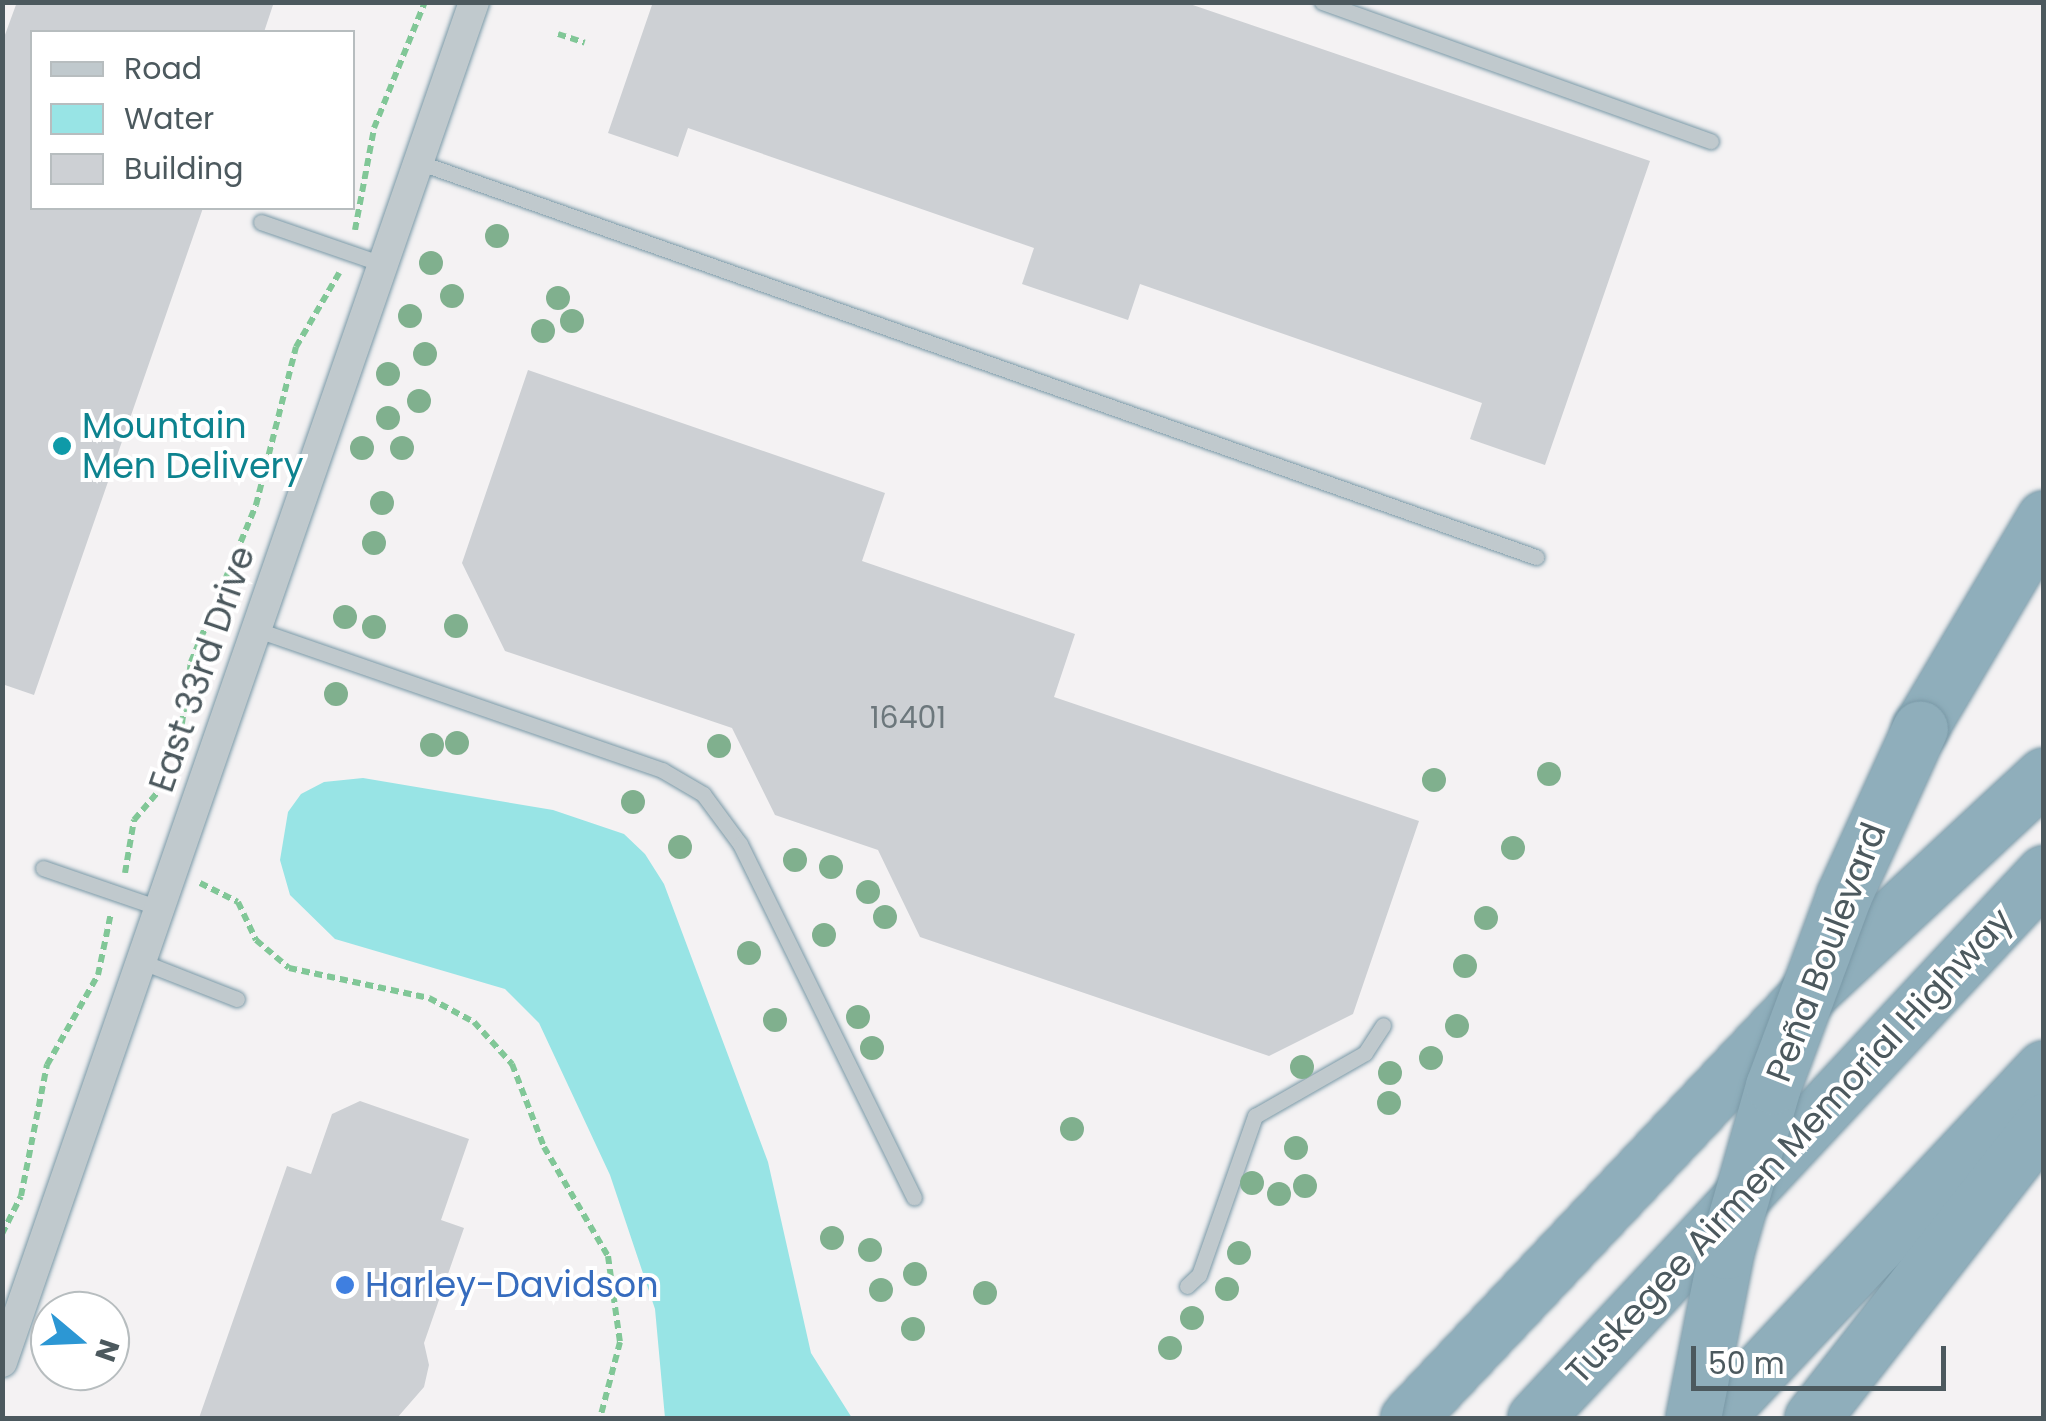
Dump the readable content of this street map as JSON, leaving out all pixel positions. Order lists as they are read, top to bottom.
{
  "streets": {
    "highway": ["Peña Boulevard", "Tuskegee Airmen Memorial Highway"],
    "street": ["East 33rd Drive"]
  },
  "places": ["Mountain Men Delivery", "Harley-Davidson"],
  "house_numbers": ["16401"],
  "legend": ["Road", "Water", "Building"],
  "scale_bar": "50 m",
  "north": "right"
}
